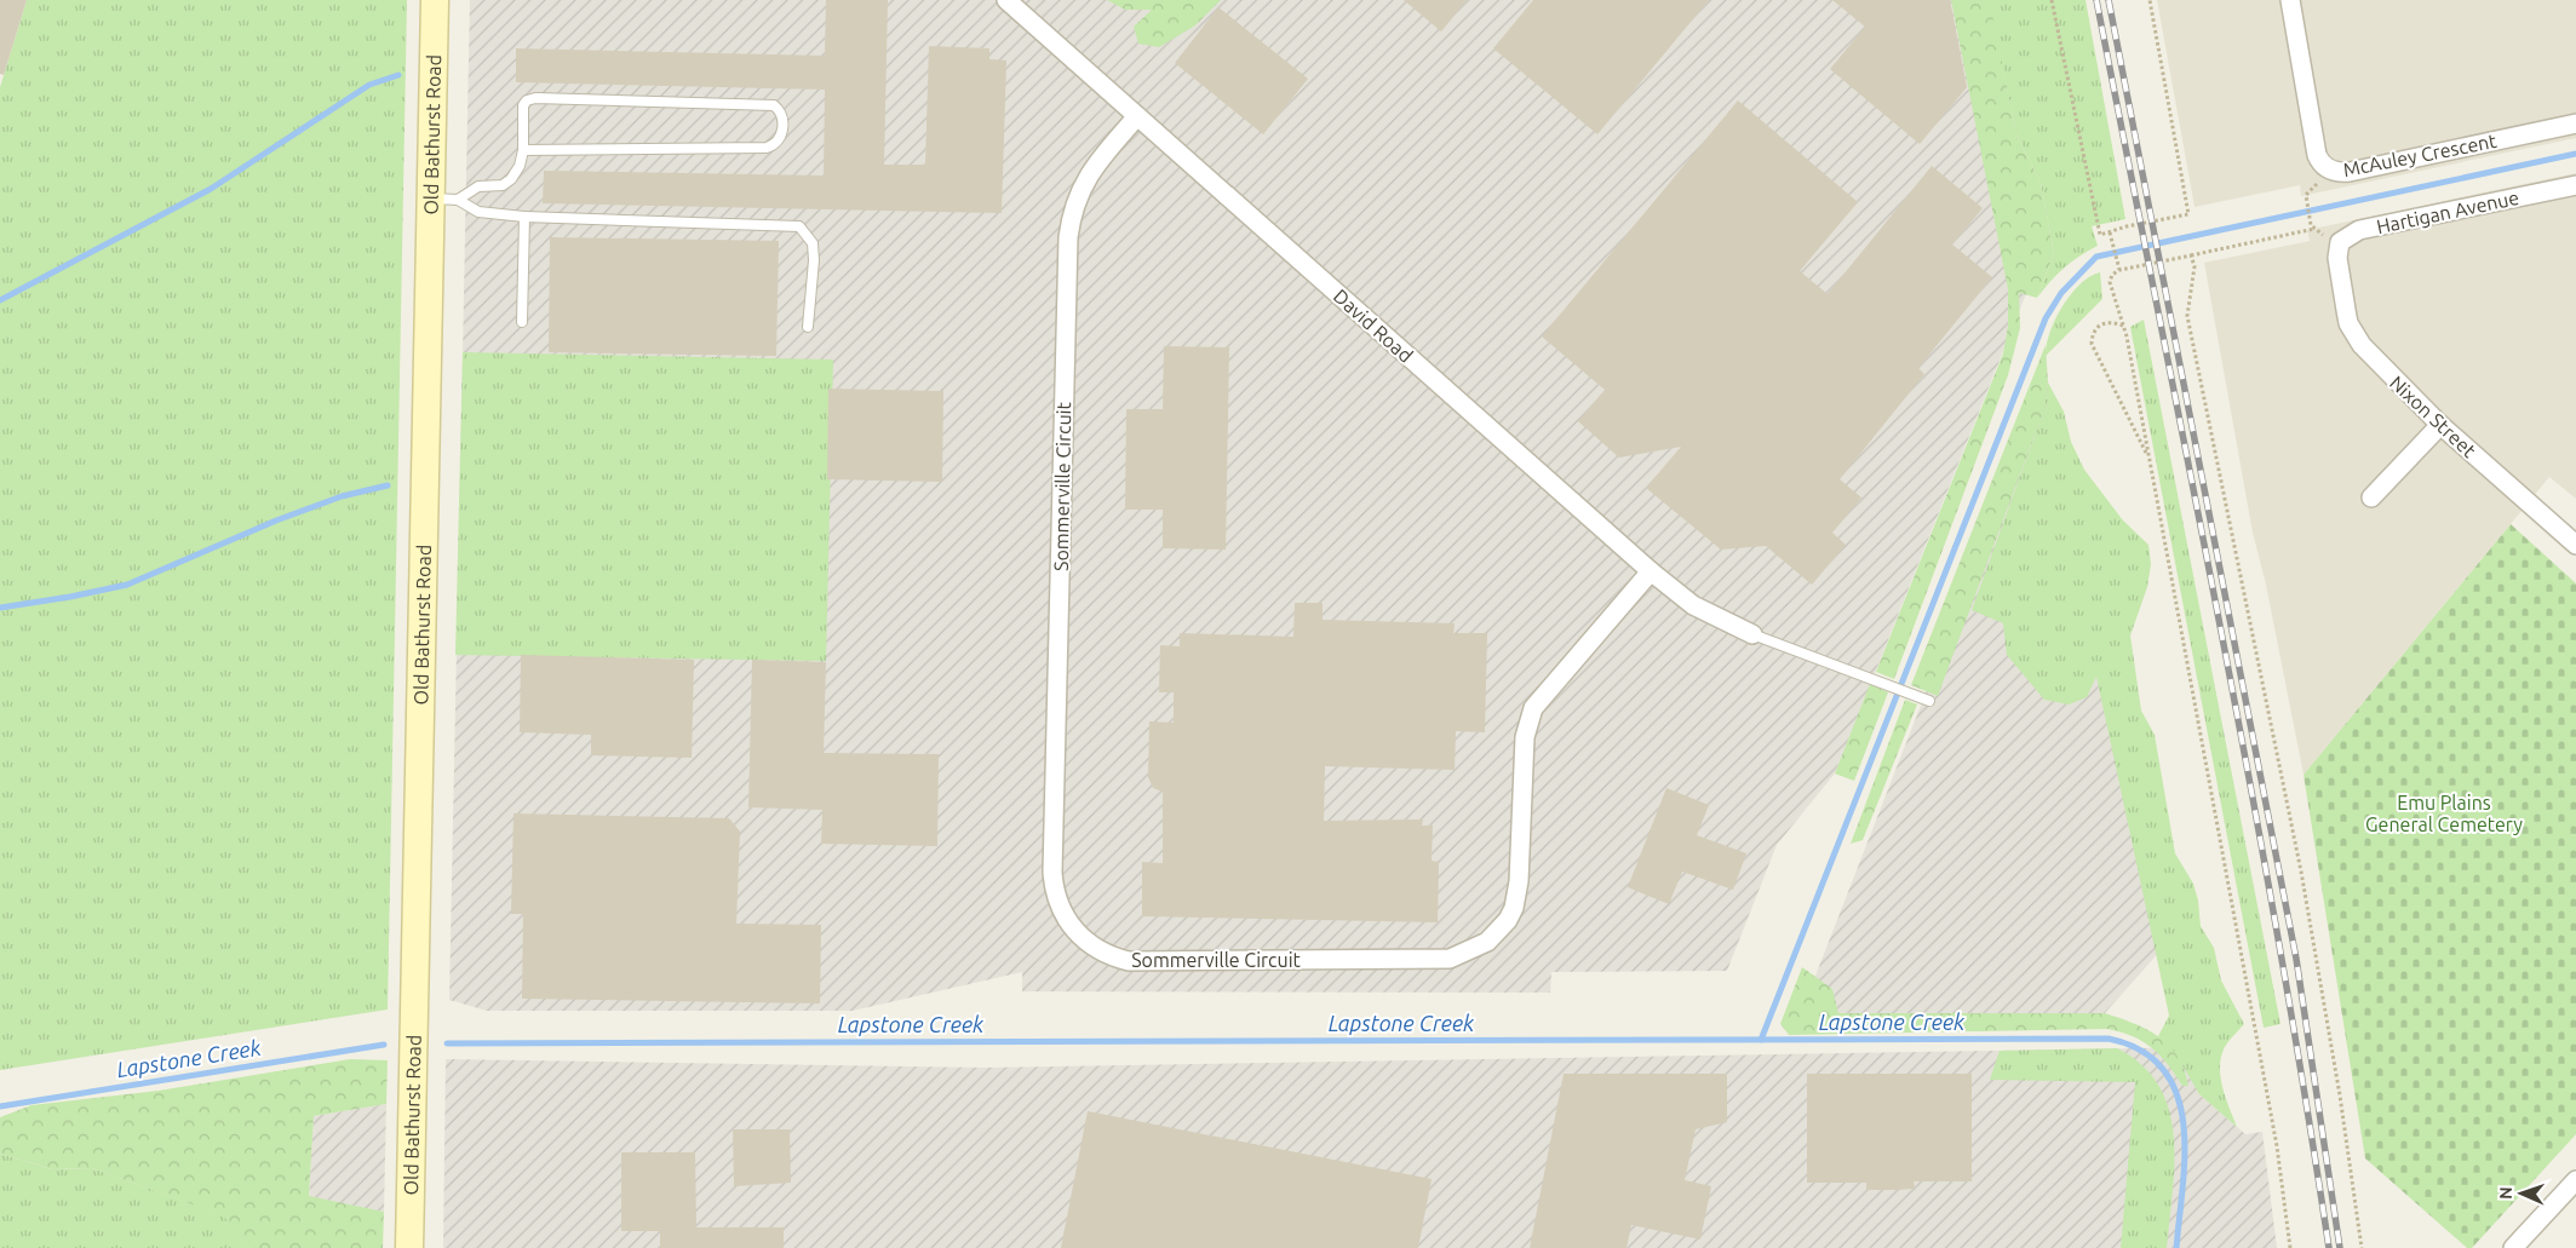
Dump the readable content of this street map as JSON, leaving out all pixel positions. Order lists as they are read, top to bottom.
{
  "streets": {
    "main road": ["Old Bathurst Road"],
    "street": [
      "McAuley Crescent",
      "Hartigan Avenue",
      "David Road",
      "Nixon Street",
      "Sommerville Circuit"
    ]
  },
  "crossings": [
    ["Hartigan Avenue", "Nixon Street"],
    ["David Road", "Sommerville Circuit"]
  ],
  "water": ["Lapstone Creek"],
  "parks": ["Emu Plains General Cemetery"],
  "north": "left"
}
